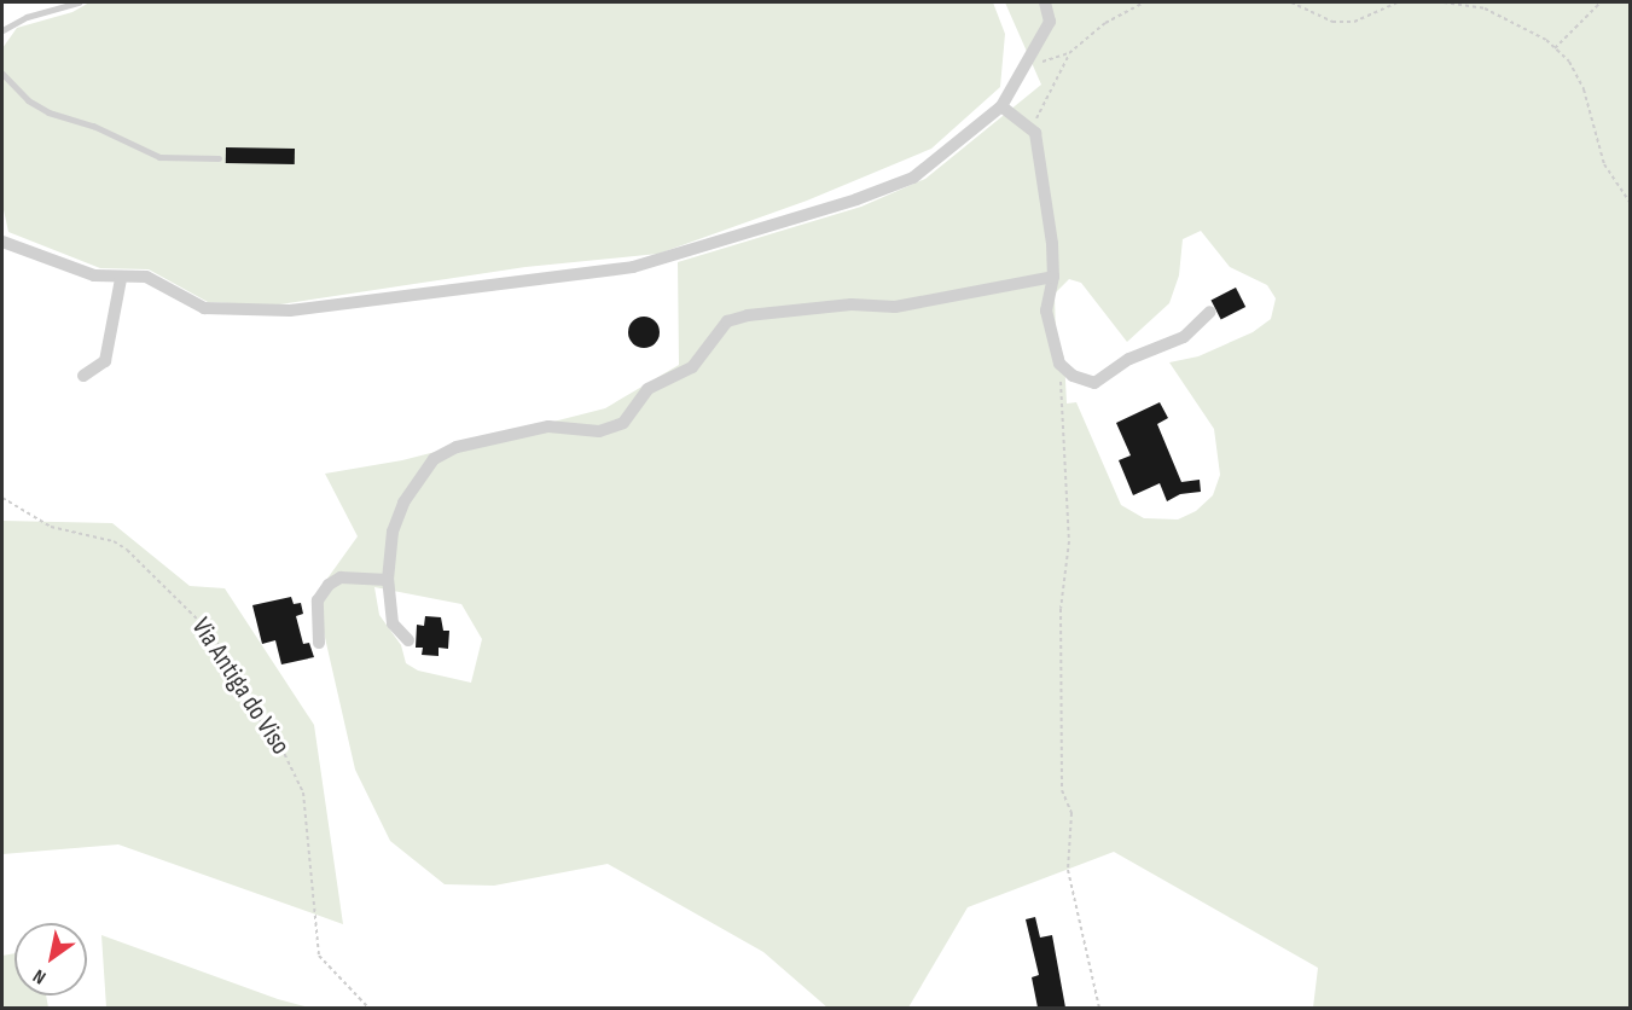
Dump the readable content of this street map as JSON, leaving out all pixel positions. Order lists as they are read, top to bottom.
{
  "streets": {
    "path": ["Via Antiga do Viso"]
  },
  "north": "bottom left"
}
